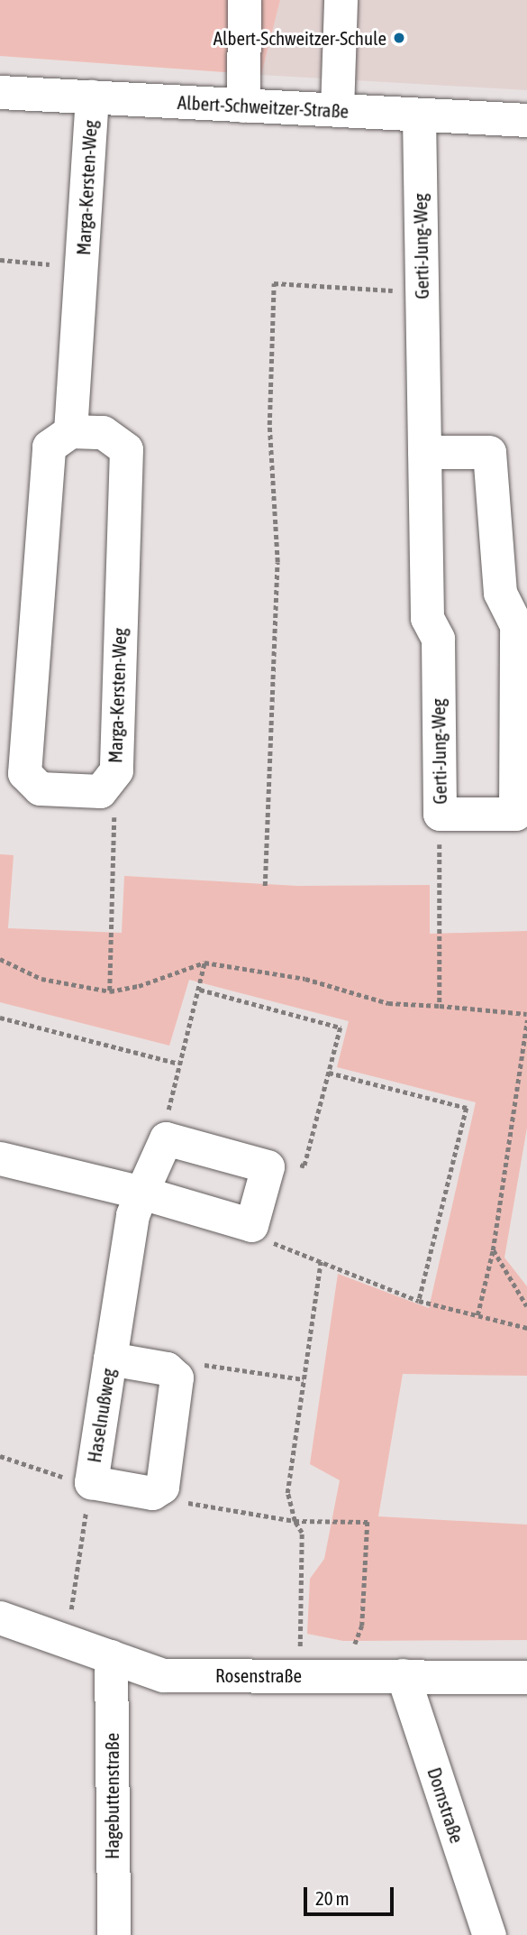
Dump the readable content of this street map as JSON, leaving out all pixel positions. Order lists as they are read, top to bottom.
{
  "streets": {
    "street": [
      "Albert-Schweitzer-Straße",
      "Marga-Kersten-Weg",
      "Gerti-Jung-Weg",
      "Haselnußweg",
      "Rosenstraße",
      "Hagebuttenstraße",
      "Dornstraße"
    ]
  },
  "crossings": [
    ["Albert-Schweitzer-Straße", "Marga-Kersten-Weg"],
    ["Albert-Schweitzer-Straße", "Gerti-Jung-Weg"],
    ["Rosenstraße", "Hagebuttenstraße"],
    ["Rosenstraße", "Dornstraße"]
  ],
  "places": ["Albert-Schweitzer-Schule"],
  "scale_bar": "20 m"
}
